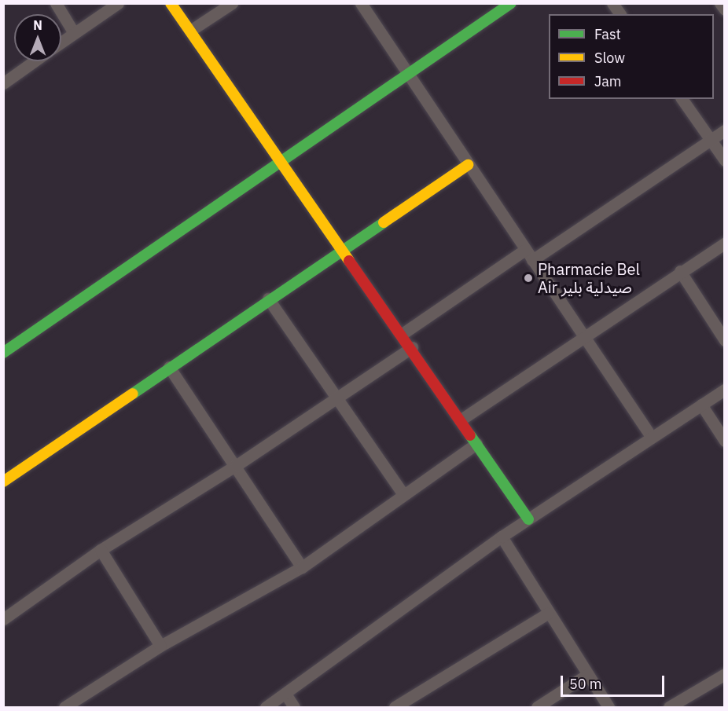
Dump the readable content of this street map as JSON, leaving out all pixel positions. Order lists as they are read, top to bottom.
{
  "places": ["Pharmacie Bel Air صيدلية بلير"],
  "legend": ["Fast", "Slow", "Jam"],
  "scale_bar": "50 m",
  "north": "top"
}
